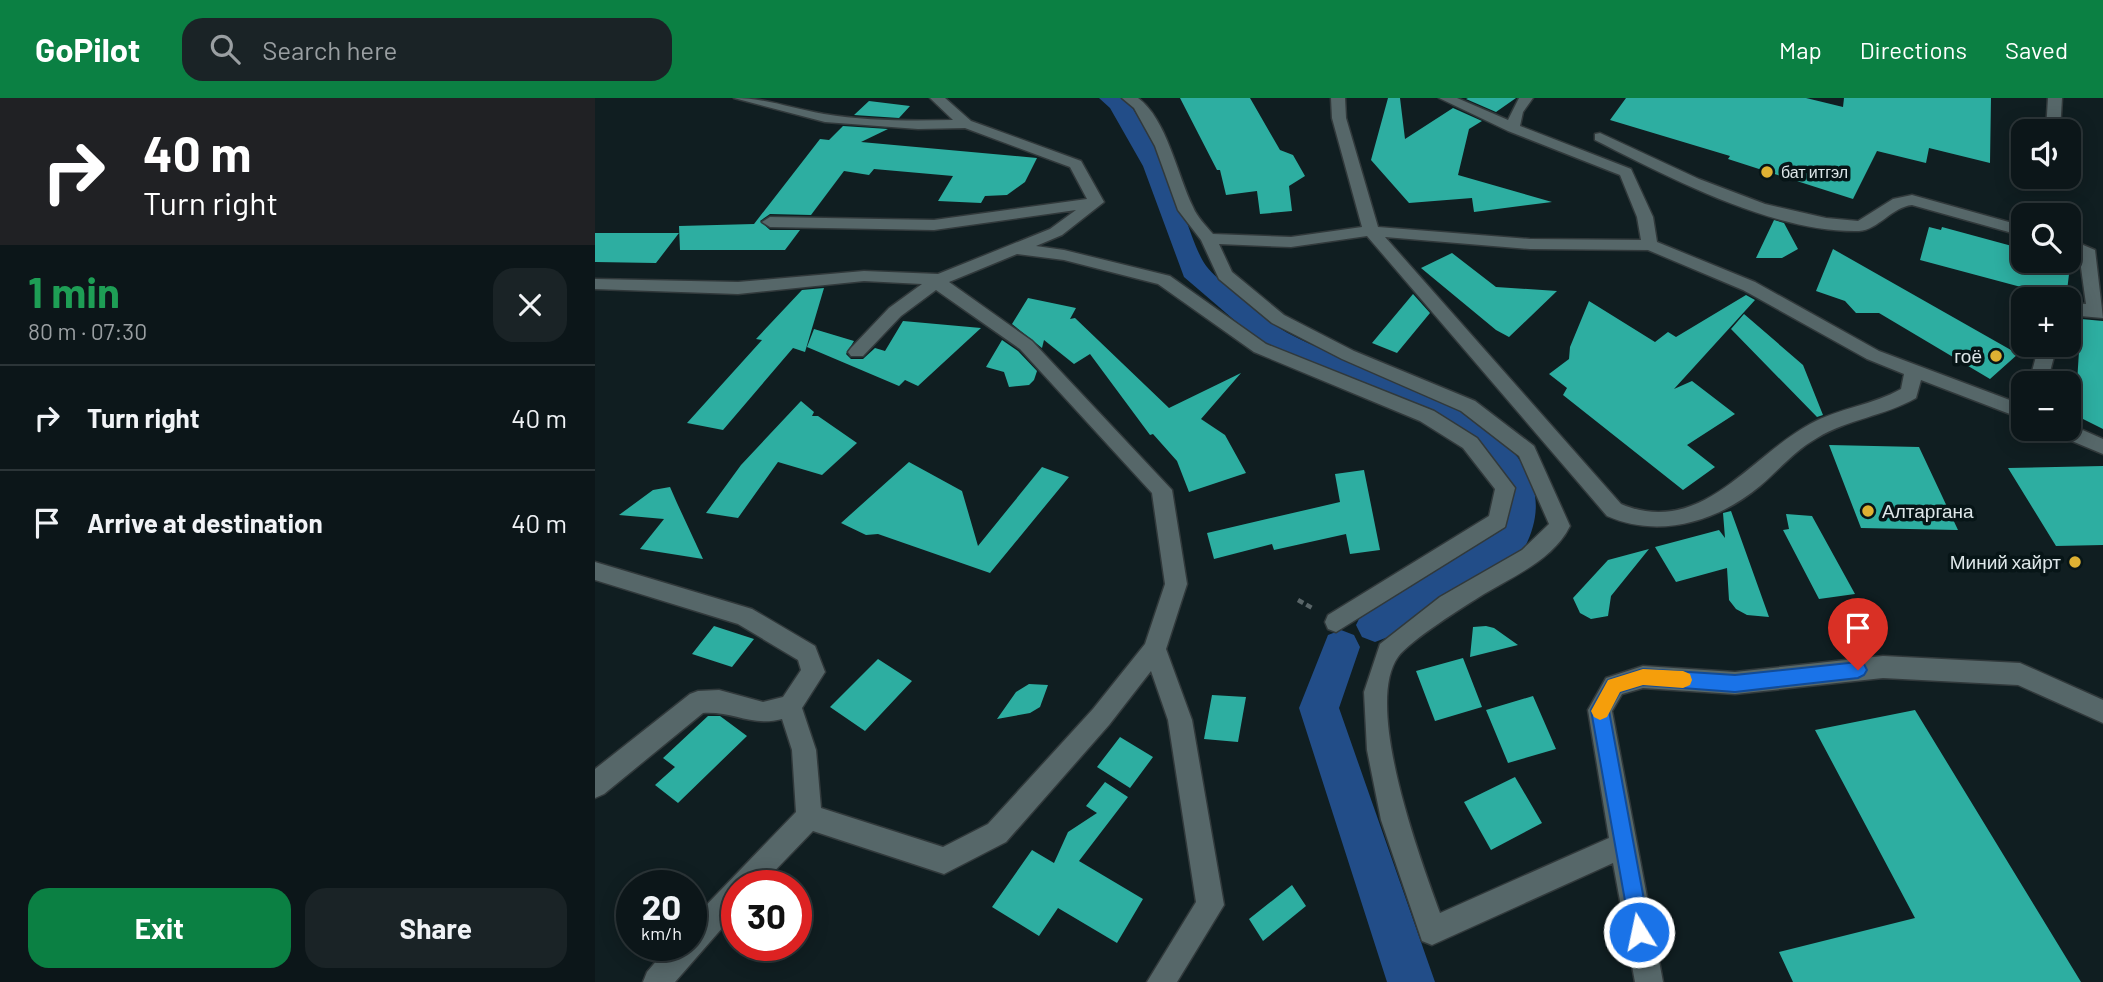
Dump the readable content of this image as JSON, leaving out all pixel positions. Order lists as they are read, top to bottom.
{
  "places": [
    "бат итгэл",
    "гоё",
    "Алтаргана",
    "Миний хайрт"
  ],
  "page": {
    "header": "GoPilot",
    "search": "Search here",
    "nav": ["Map", "Directions", "Saved"],
    "turn": ["40 m", "Turn right"],
    "map_buttons": ["+", "−"],
    "heading": ["1 min", "80 m · 07:30"],
    "list": [
      {
        "name": "Turn right",
        "value": "40 m"
      },
      {
        "name": "Arrive at destination",
        "value": "40 m"
      }
    ],
    "speed": "20 km/h",
    "limit": "30",
    "buttons": ["Exit", "Share"]
  }
}
